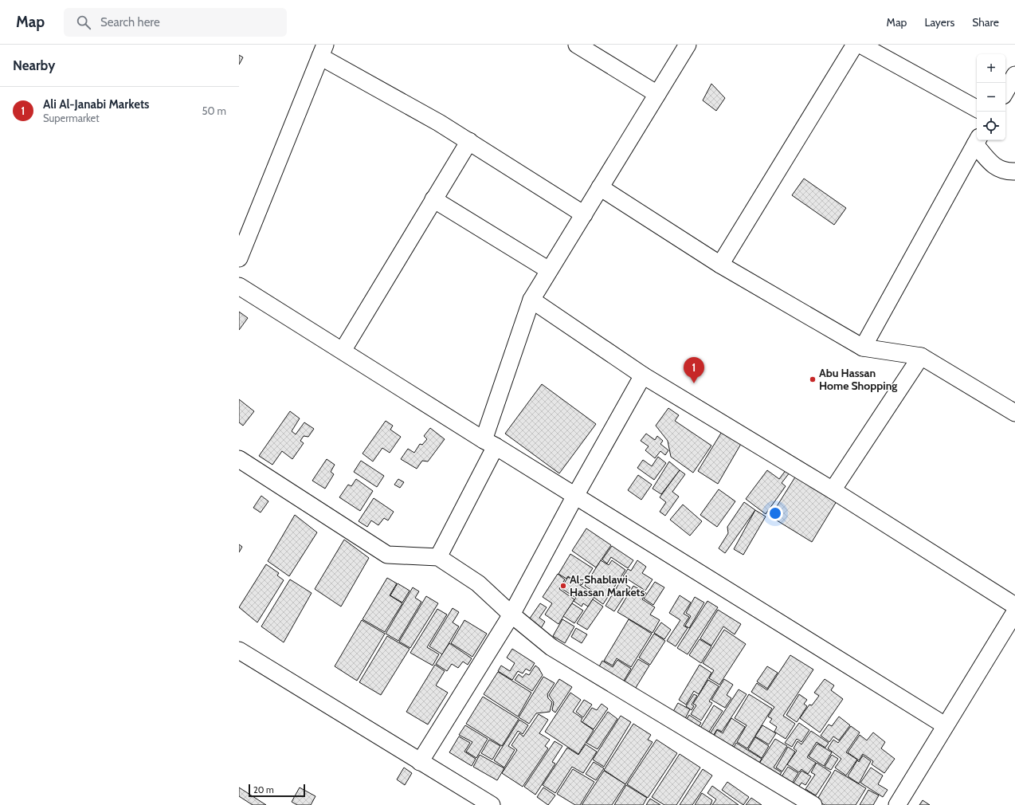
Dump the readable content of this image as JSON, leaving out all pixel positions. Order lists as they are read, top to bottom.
{
  "places": ["Abu Hassan Home Shopping", "Al-Shablawi Hassan Markets"],
  "scale_bar": "20 m",
  "page": {
    "header": "Map",
    "search": "Search here",
    "nav": ["Map", "Layers", "Share"],
    "heading": "Nearby",
    "map_buttons": ["+", "−"],
    "list": [
      {
        "mark": "1",
        "name": "Ali Al-Janabi Markets",
        "note": "Supermarket",
        "value": "50 m"
      }
    ],
    "pins": "1",
    "scale": "20 m"
  }
}
